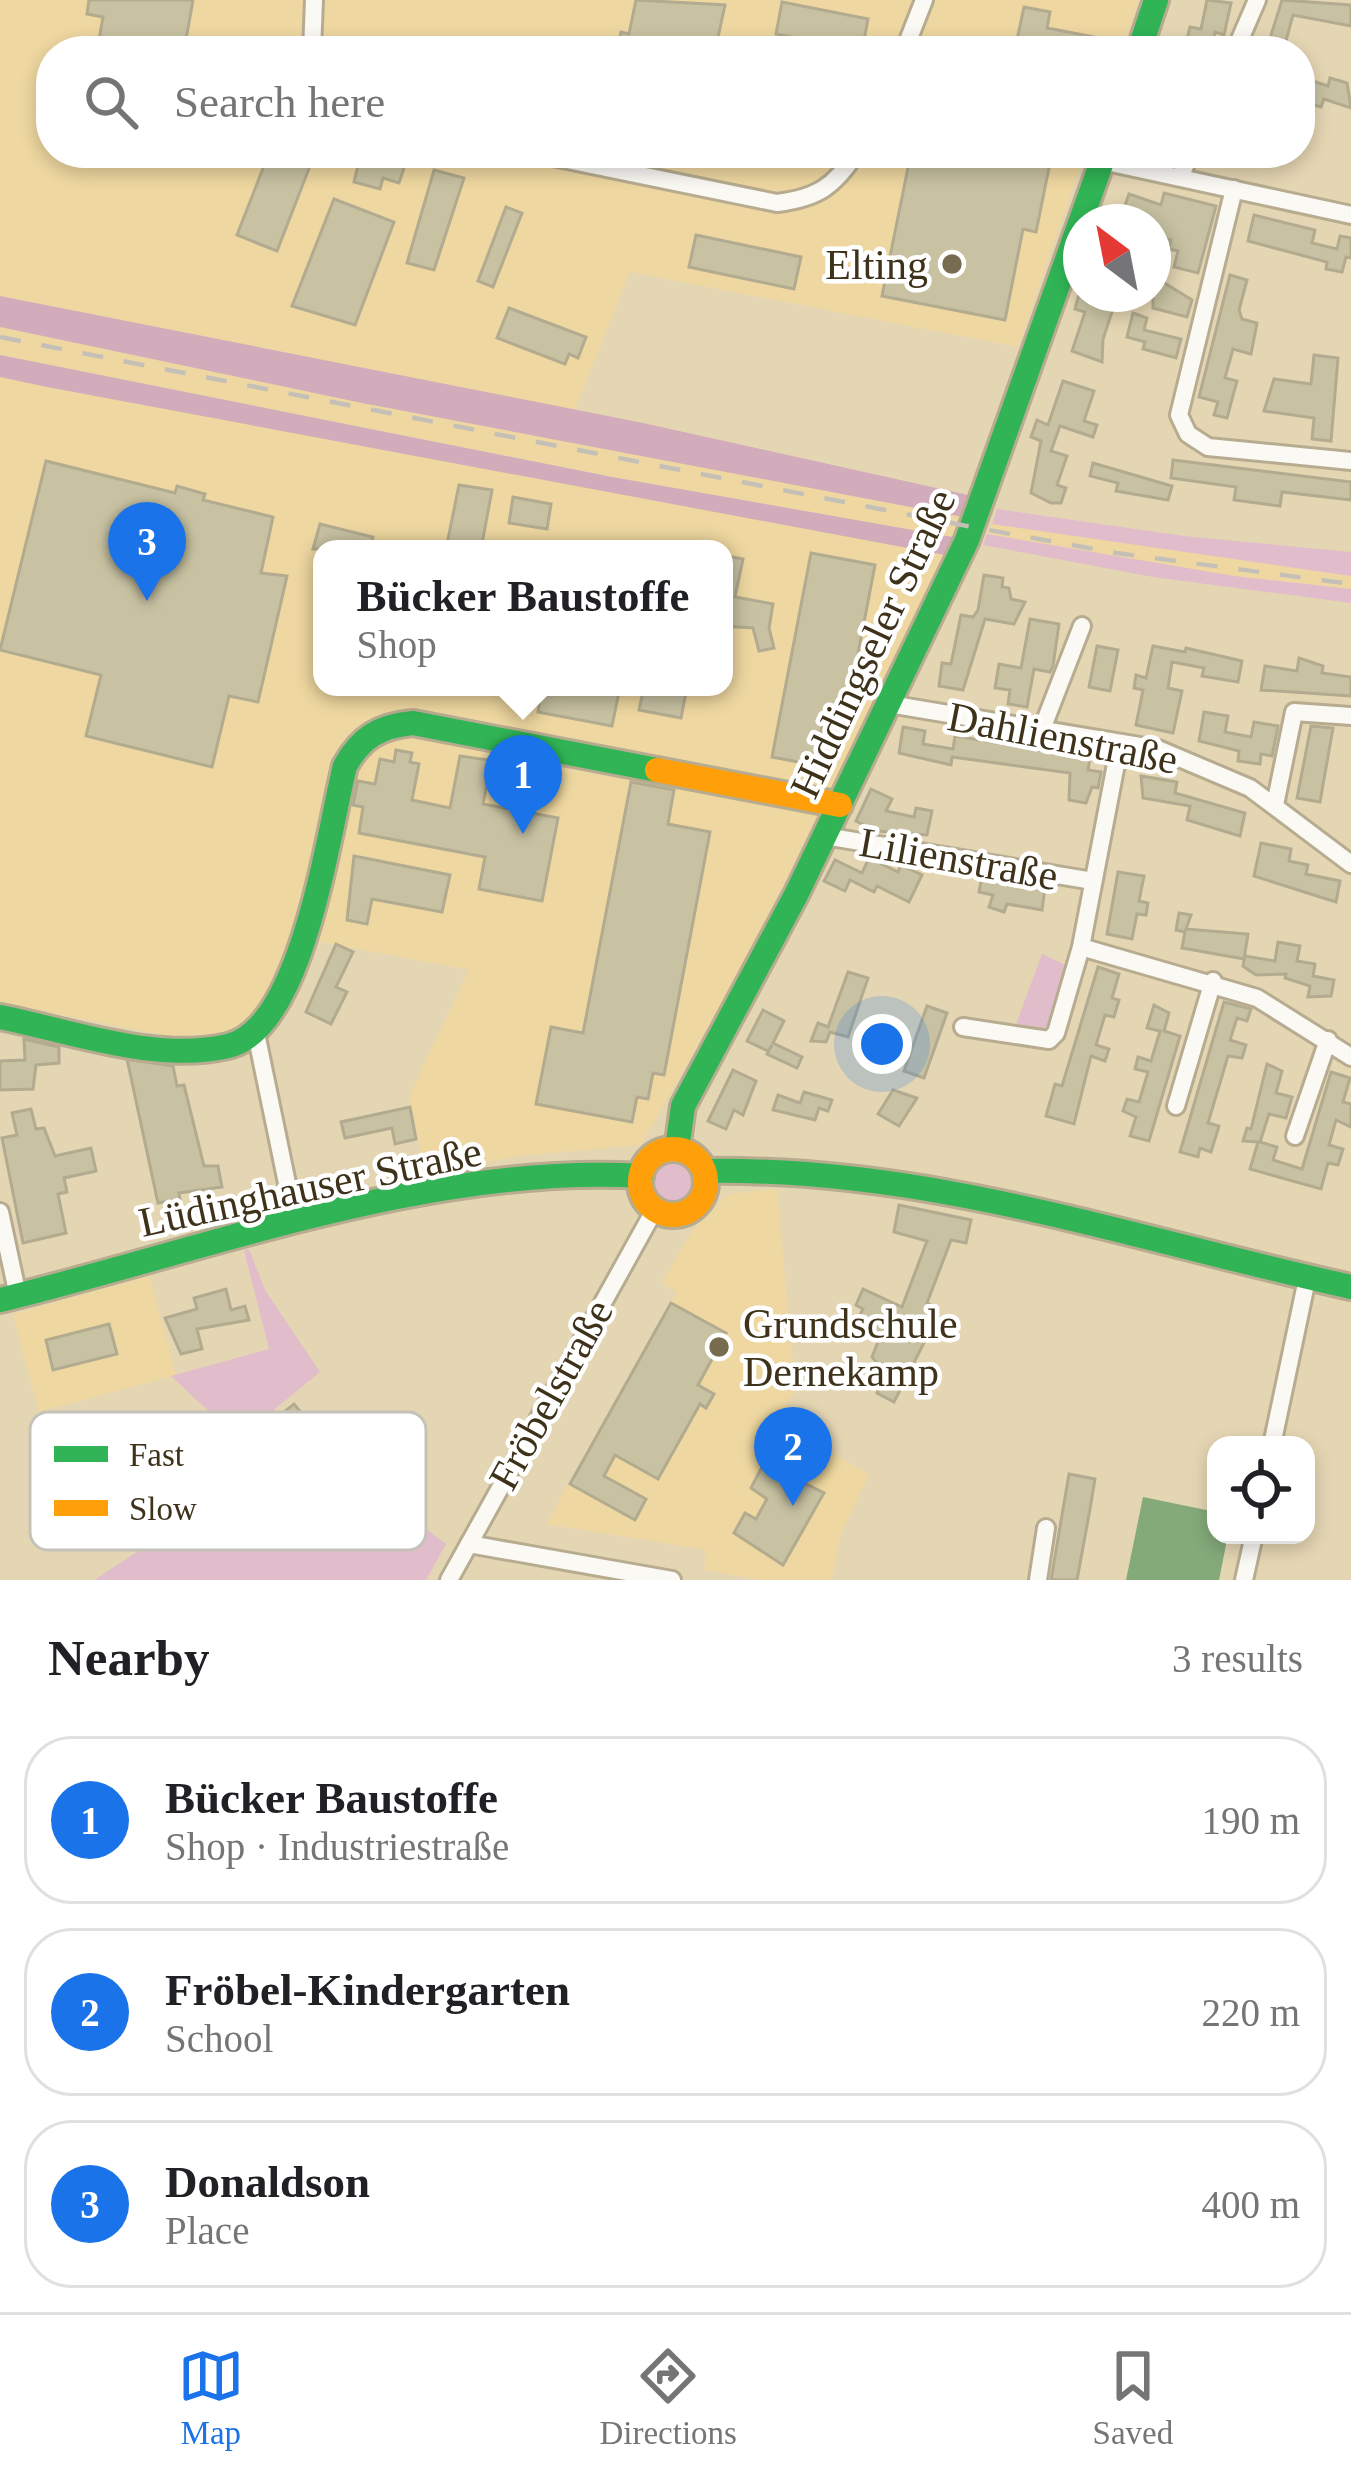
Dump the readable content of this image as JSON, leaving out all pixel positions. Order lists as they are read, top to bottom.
{
  "streets": {
    "street": [
      "Hiddingseler Straße",
      "Dahlienstraße",
      "Lilienstraße",
      "Lüdinghauser Straße",
      "Fröbelstraße"
    ]
  },
  "crossings": [
    ["Hiddingseler Straße", "Dahlienstraße"],
    ["Hiddingseler Straße", "Lilienstraße"],
    ["Hiddingseler Straße", "Lüdinghauser Straße"],
    ["Hiddingseler Straße", "Fröbelstraße"],
    ["Dahlienstraße", "Lilienstraße"],
    ["Lüdinghauser Straße", "Fröbelstraße"]
  ],
  "places": ["Elting", "Grundschule Dernekamp"],
  "legend": ["Fast", "Slow"],
  "north": "top left",
  "page": {
    "search": "Search here",
    "pins": ["3", "1", "2"],
    "popup": ["Bücker Baustoffe", "Shop"],
    "heading": ["Nearby", "3 results"],
    "list": [
      {
        "mark": "1",
        "name": "Bücker Baustoffe",
        "note": "Shop · Industriestraße",
        "value": "190 m"
      },
      {
        "mark": "2",
        "name": "Fröbel-Kindergarten",
        "note": "School",
        "value": "220 m"
      },
      {
        "mark": "3",
        "name": "Donaldson",
        "note": "Place",
        "value": "400 m"
      }
    ],
    "nav": ["Map", "Directions", "Saved"]
  }
}
